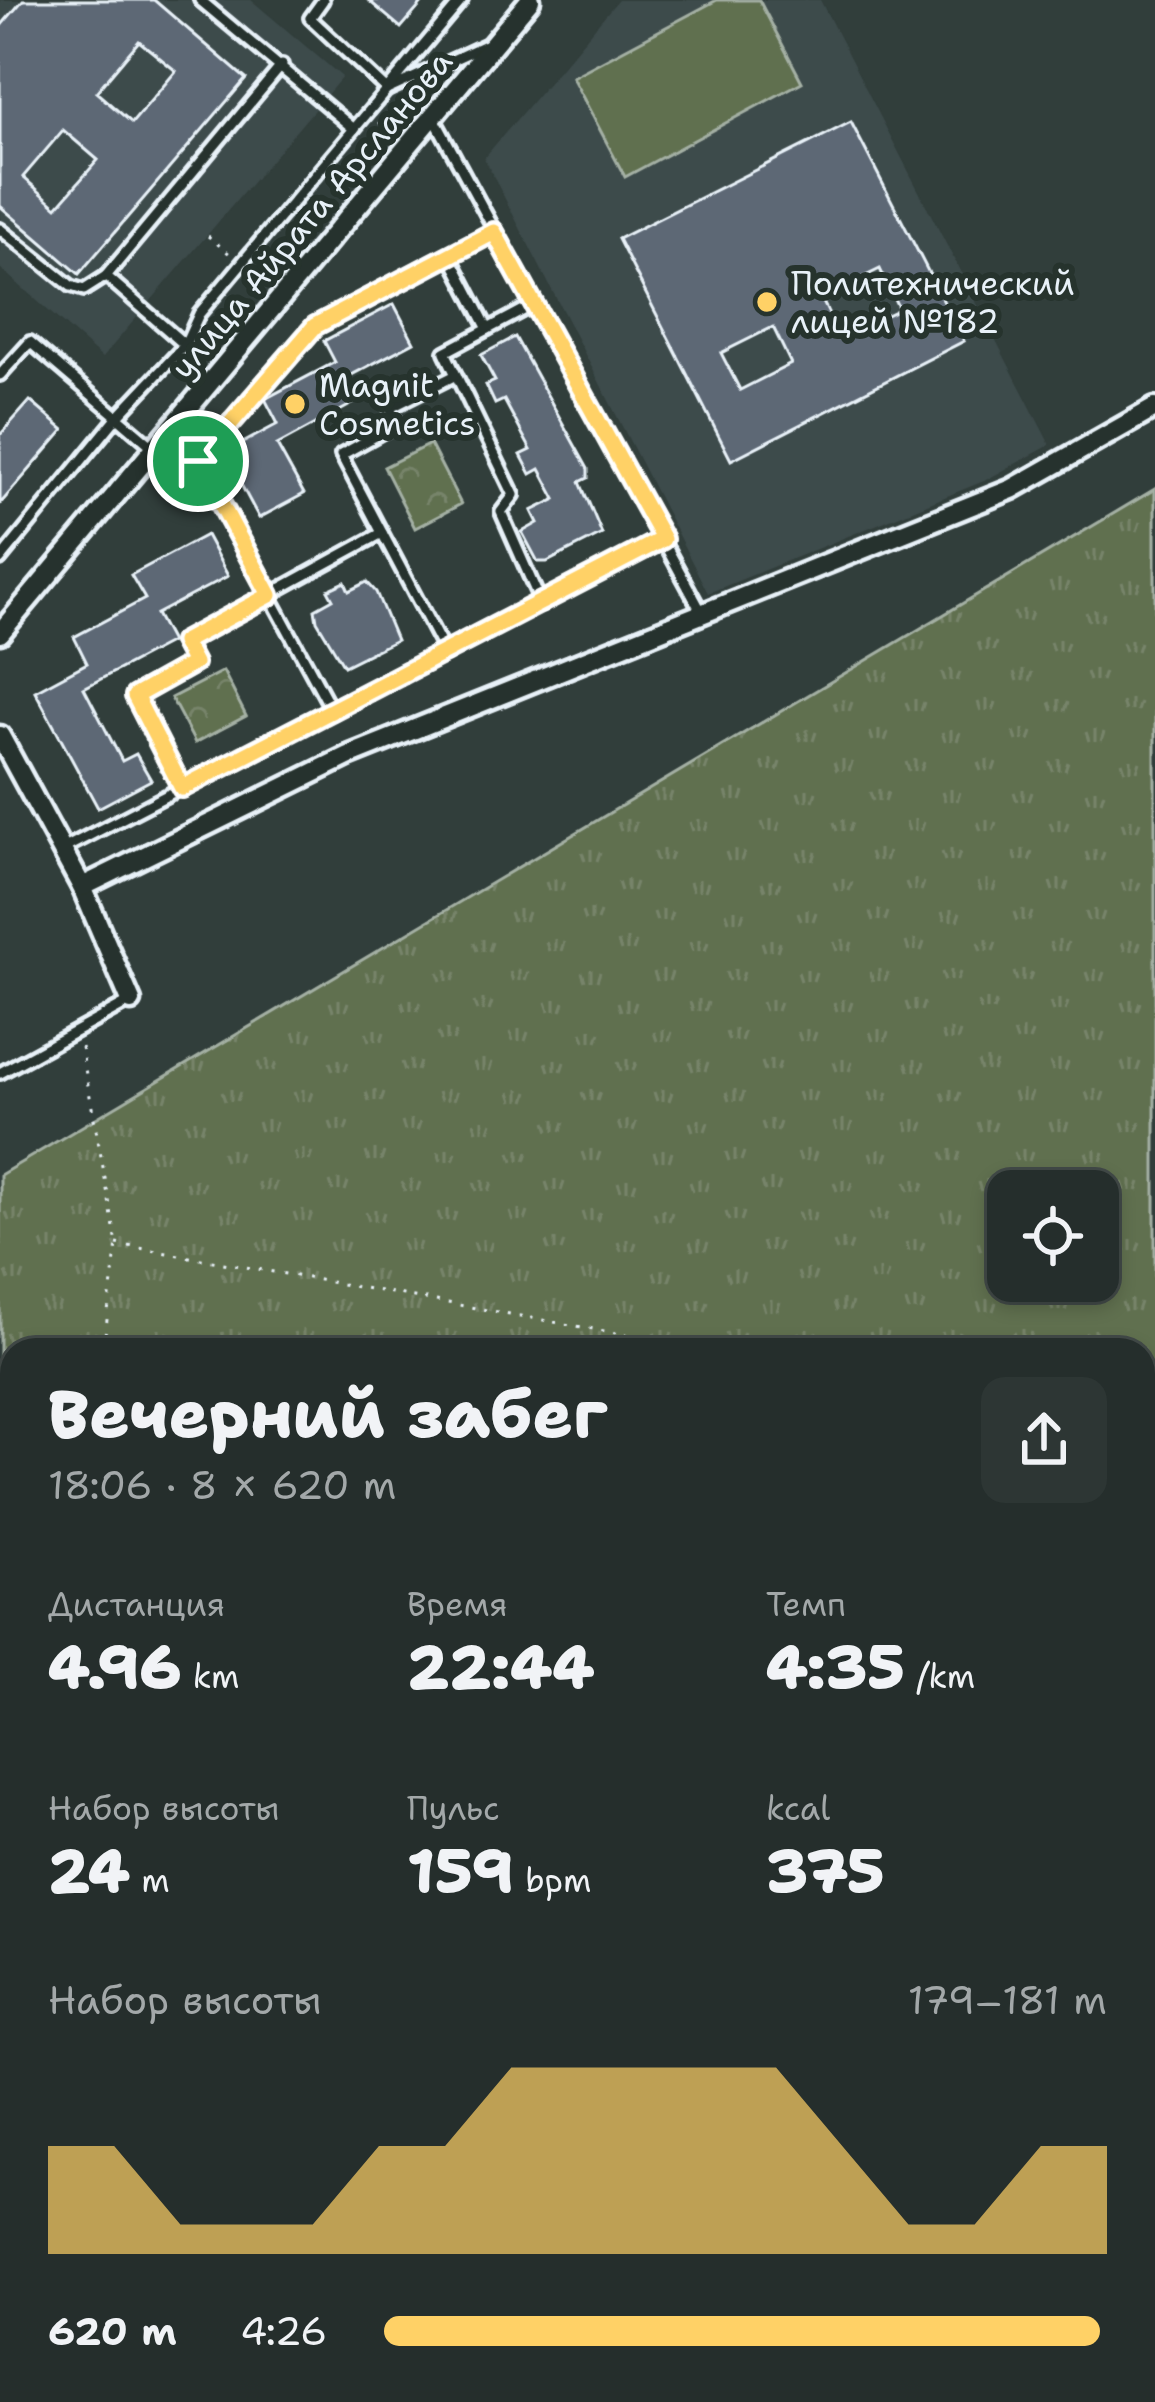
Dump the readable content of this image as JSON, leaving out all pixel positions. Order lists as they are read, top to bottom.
{
  "streets": {
    "street": ["улица Айрата Арсланова"]
  },
  "places": ["Политехнический лицей №182", "Magnit Cosmetics"],
  "page": {
    "heading": ["Вечерний забег", "18:06 · 8 × 620 m"],
    "stats": [
      ["Дистанция", "4.96 km"],
      ["Время", "22:44"],
      ["Темп", "4:35 /km"],
      ["Набор высоты", "24 m"],
      ["Пульс", "159 bpm"],
      ["kcal", "375"]
    ],
    "chart": ["Набор высоты", "179–181 m"],
    "list": [
      {
        "name": "620 m",
        "note": "4:26"
      }
    ]
  }
}
